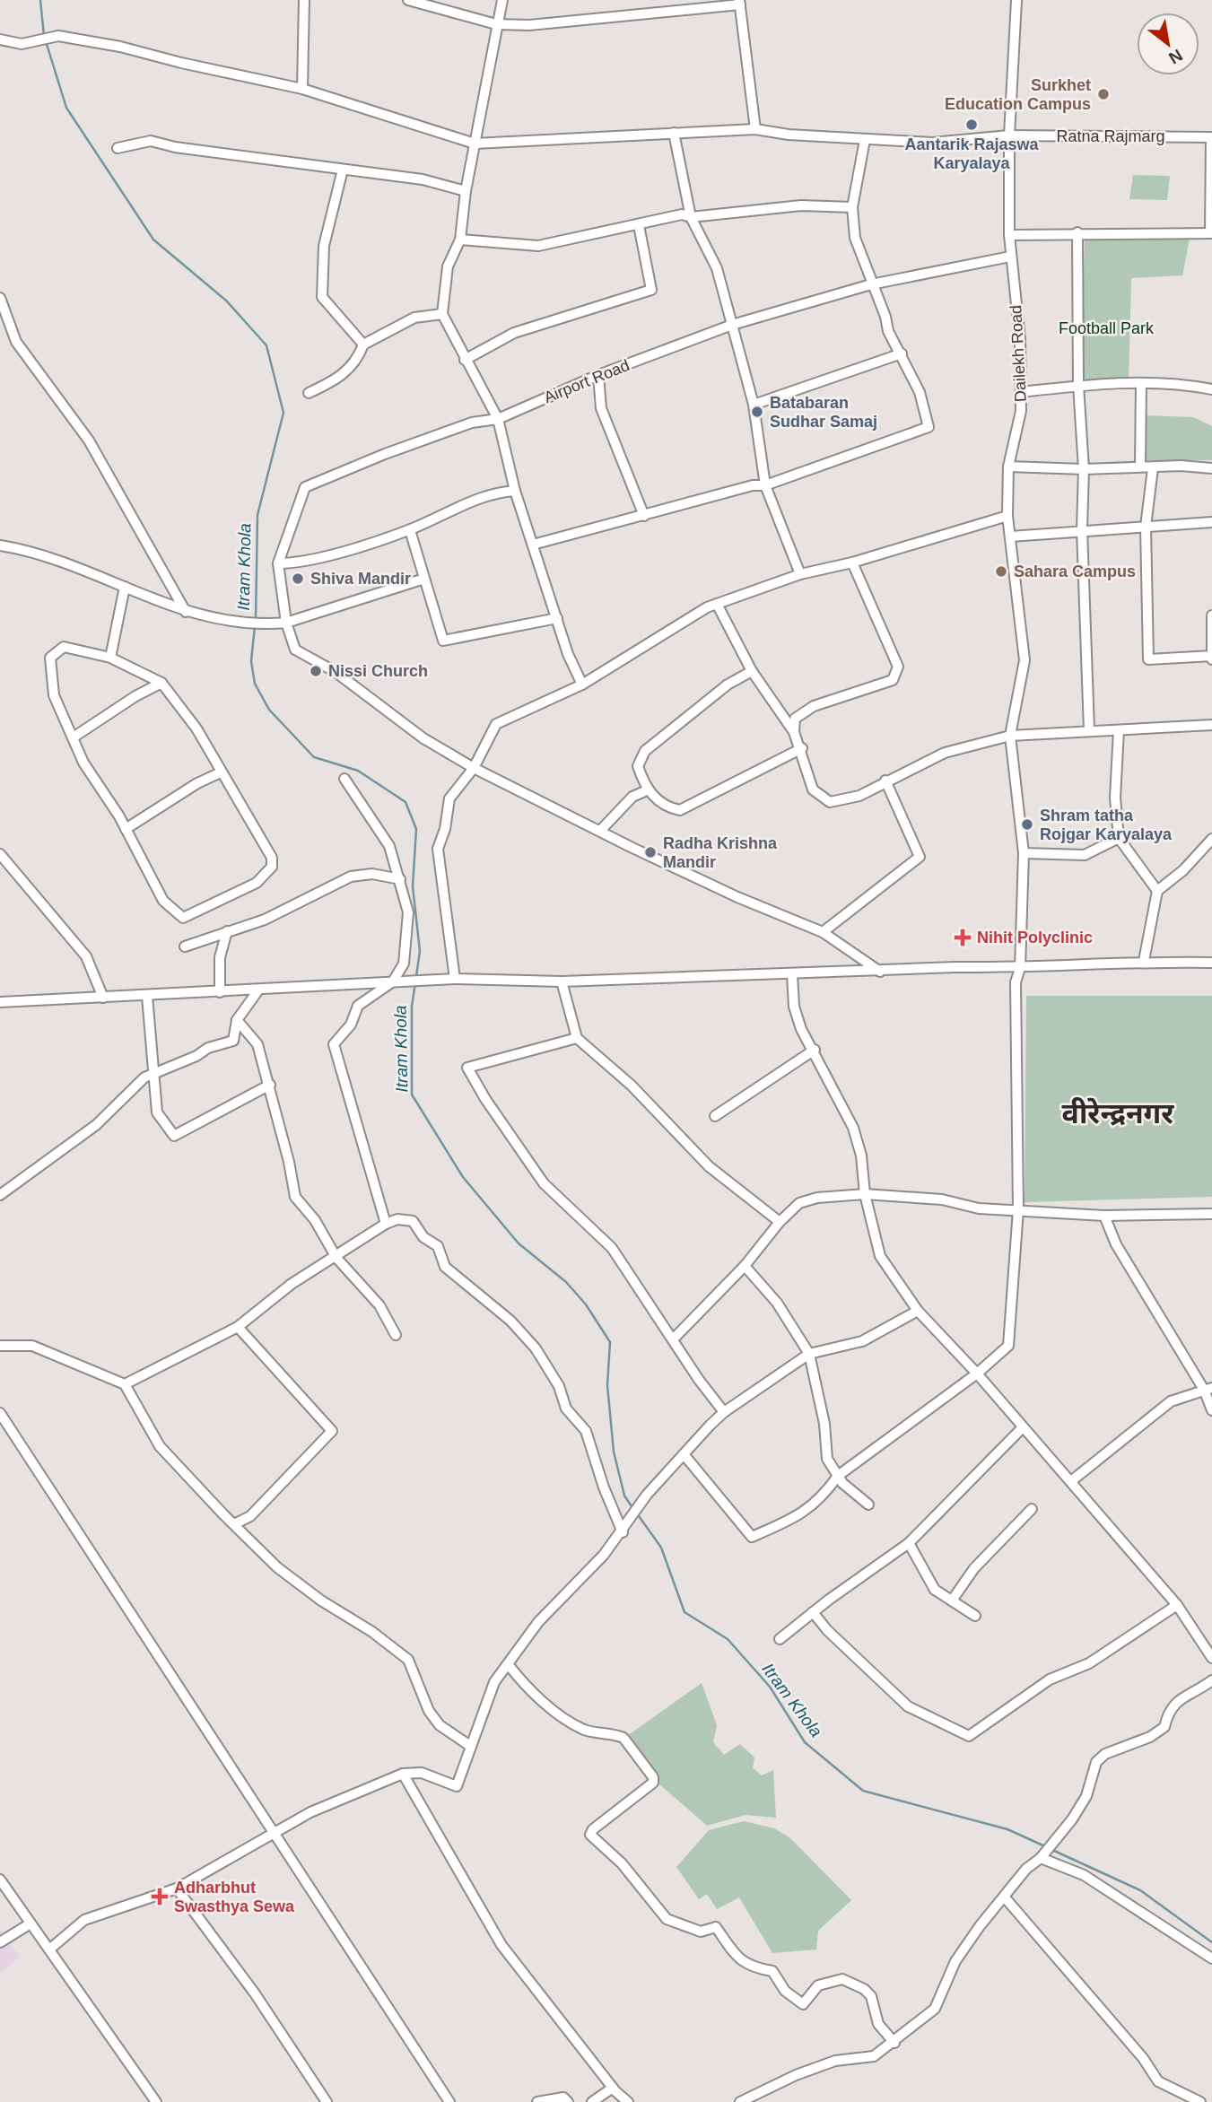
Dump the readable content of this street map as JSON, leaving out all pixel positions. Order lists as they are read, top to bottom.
{
  "streets": {
    "street": ["Ratna Rajmarg", "Dailekh Road", "Airport Road"]
  },
  "crossings": [
    ["Ratna Rajmarg", "Dailekh Road"],
    ["Dailekh Road", "Airport Road"]
  ],
  "districts": ["वीरेन्द्रनगर"],
  "water": ["Itram Khola"],
  "parks": ["Football Park"],
  "places": {
    "other": [
      "Surkhet Education Campus",
      "Aantarik Rajaswa Karyalaya",
      "Batabaran Sudhar Samaj",
      "Sahara Campus",
      "Shiva Mandir",
      "Nissi Church",
      "Shram tatha Rojgar Karyalaya",
      "Radha Krishna Mandir"
    ],
    "health": ["Nihit Polyclinic", "Adharbhut Swasthya Sewa"]
  },
  "north": "bottom right"
}
